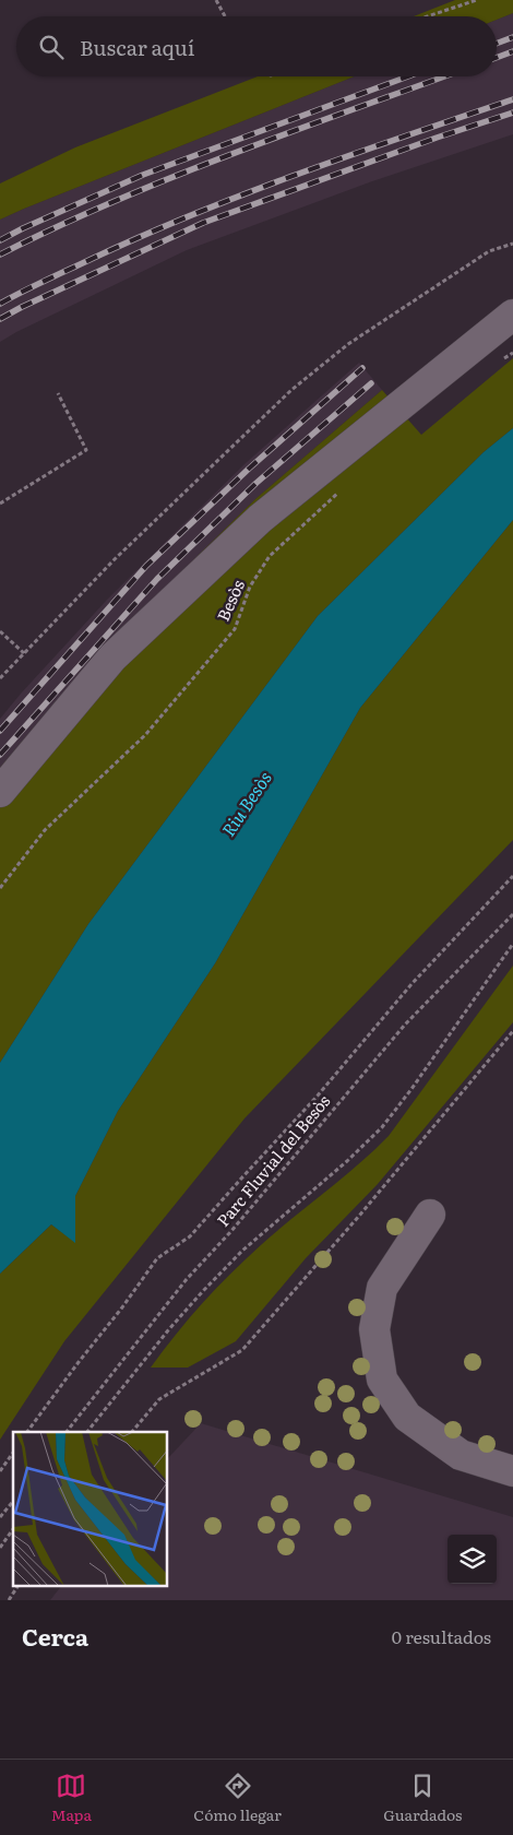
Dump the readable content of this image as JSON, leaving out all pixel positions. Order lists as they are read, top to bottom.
{
  "streets": {
    "path": ["Besòs", "Parc Fluvial del Besòs"]
  },
  "water": ["Riu Besòs"],
  "page": {
    "search": "Buscar aquí",
    "heading": ["Cerca", "0 resultados"],
    "nav": ["Mapa", "Cómo llegar", "Guardados"]
  }
}
